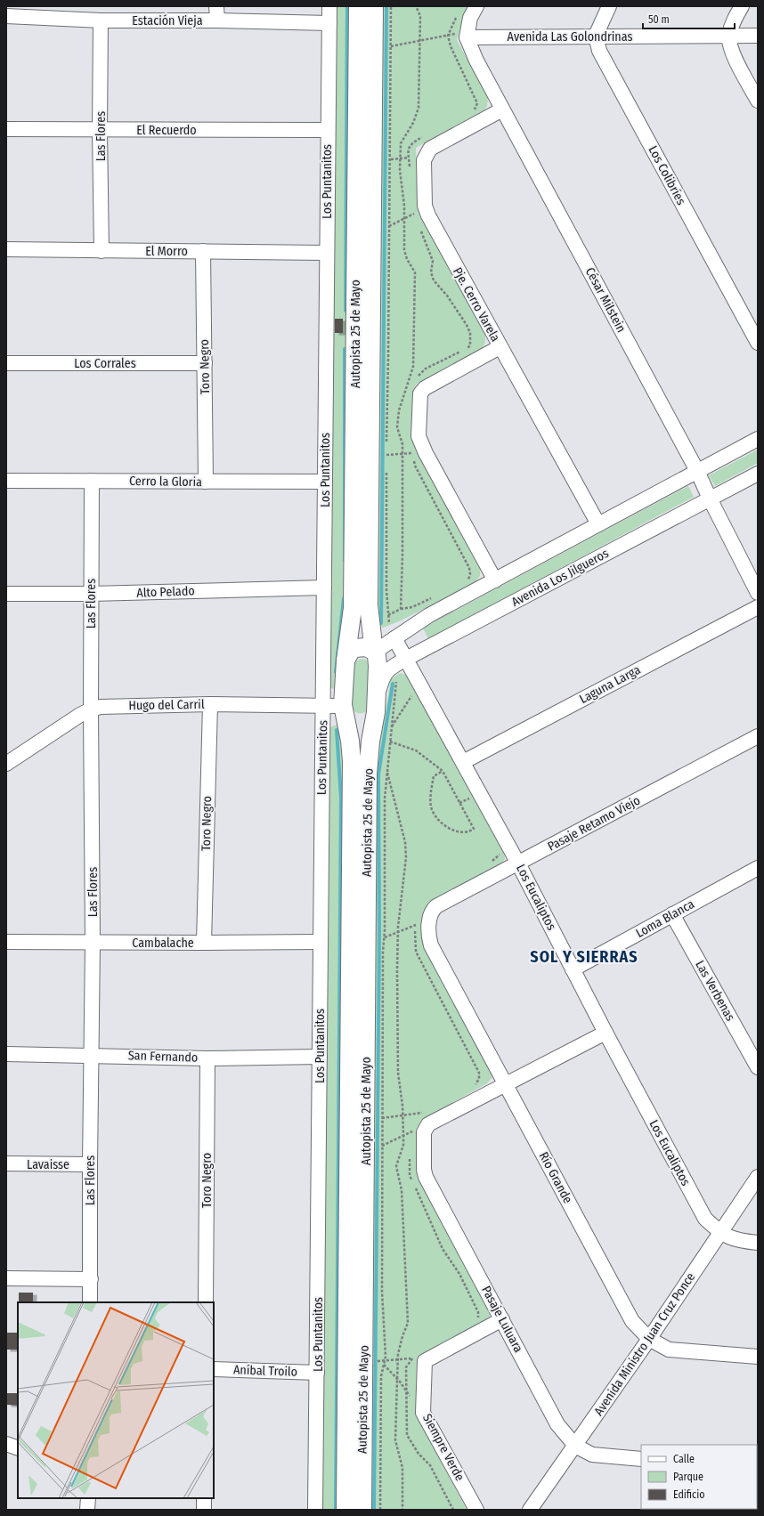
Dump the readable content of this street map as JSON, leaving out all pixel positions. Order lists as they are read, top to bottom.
{
  "streets": {
    "main road": ["Autopista 25 de Mayo"],
    "street": [
      "Estación Vieja",
      "Avenida Las Golondrinas",
      "El Recuerdo",
      "Las Flores",
      "Los Colibríes",
      "Los Puntanitos",
      "El Morro",
      "César Milstein",
      "Pje. Cerro Varela",
      "Los Corrales",
      "Toro Negro",
      "Cerro la Gloria",
      "Avenida Los Jilgueros",
      "Alto Pelado",
      "Laguna Larga",
      "Hugo del Carril",
      "Pasaje Retamo Viejo",
      "Los Eucaliptos",
      "Loma Blanca",
      "Cambalache",
      "Las Verbenas",
      "San Fernando",
      "Lavaisse",
      "Río Grande",
      "Pasaje Luluara",
      "Avenida Ministro Juan Cruz Ponce",
      "Aníbal Troilo",
      "Siempre Verde"
    ]
  },
  "crossings": [
    ["Estación Vieja", "Las Flores"],
    ["Estación Vieja", "Los Puntanitos"],
    ["Avenida Las Golondrinas", "Los Colibríes"],
    ["Avenida Las Golondrinas", "César Milstein"],
    ["El Recuerdo", "Las Flores"],
    ["El Recuerdo", "Los Puntanitos"],
    ["Las Flores", "El Morro"],
    ["Las Flores", "Cerro la Gloria"],
    ["Las Flores", "Alto Pelado"],
    ["Las Flores", "Hugo del Carril"],
    ["Las Flores", "Cambalache"],
    ["Las Flores", "San Fernando"],
    ["Las Flores", "Lavaisse"],
    ["Los Puntanitos", "El Morro"],
    ["Los Puntanitos", "Cerro la Gloria"],
    ["Los Puntanitos", "Alto Pelado"],
    ["Los Puntanitos", "Hugo del Carril"],
    ["Los Puntanitos", "Cambalache"],
    ["Los Puntanitos", "San Fernando"],
    ["Los Puntanitos", "Aníbal Troilo"],
    ["El Morro", "Toro Negro"],
    ["César Milstein", "Avenida Los Jilgueros"],
    ["Autopista 25 de Mayo", "Avenida Los Jilgueros"],
    ["Autopista 25 de Mayo", "Hugo del Carril"],
    ["Los Corrales", "Toro Negro"],
    ["Toro Negro", "Cerro la Gloria"],
    ["Toro Negro", "Hugo del Carril"],
    ["Toro Negro", "Cambalache"],
    ["Toro Negro", "San Fernando"],
    ["Avenida Los Jilgueros", "Los Eucaliptos"],
    ["Laguna Larga", "Los Eucaliptos"],
    ["Pasaje Retamo Viejo", "Los Eucaliptos"],
    ["Pasaje Retamo Viejo", "Río Grande"],
    ["Los Eucaliptos", "Loma Blanca"],
    ["Los Eucaliptos", "Avenida Ministro Juan Cruz Ponce"],
    ["Loma Blanca", "Las Verbenas"],
    ["Río Grande", "Avenida Ministro Juan Cruz Ponce"],
    ["Pasaje Luluara", "Avenida Ministro Juan Cruz Ponce"]
  ],
  "districts": ["SOL Y SIERRAS"],
  "legend": ["Calle", "Parque", "Edificio"],
  "scale_bar": "50 m"
}
